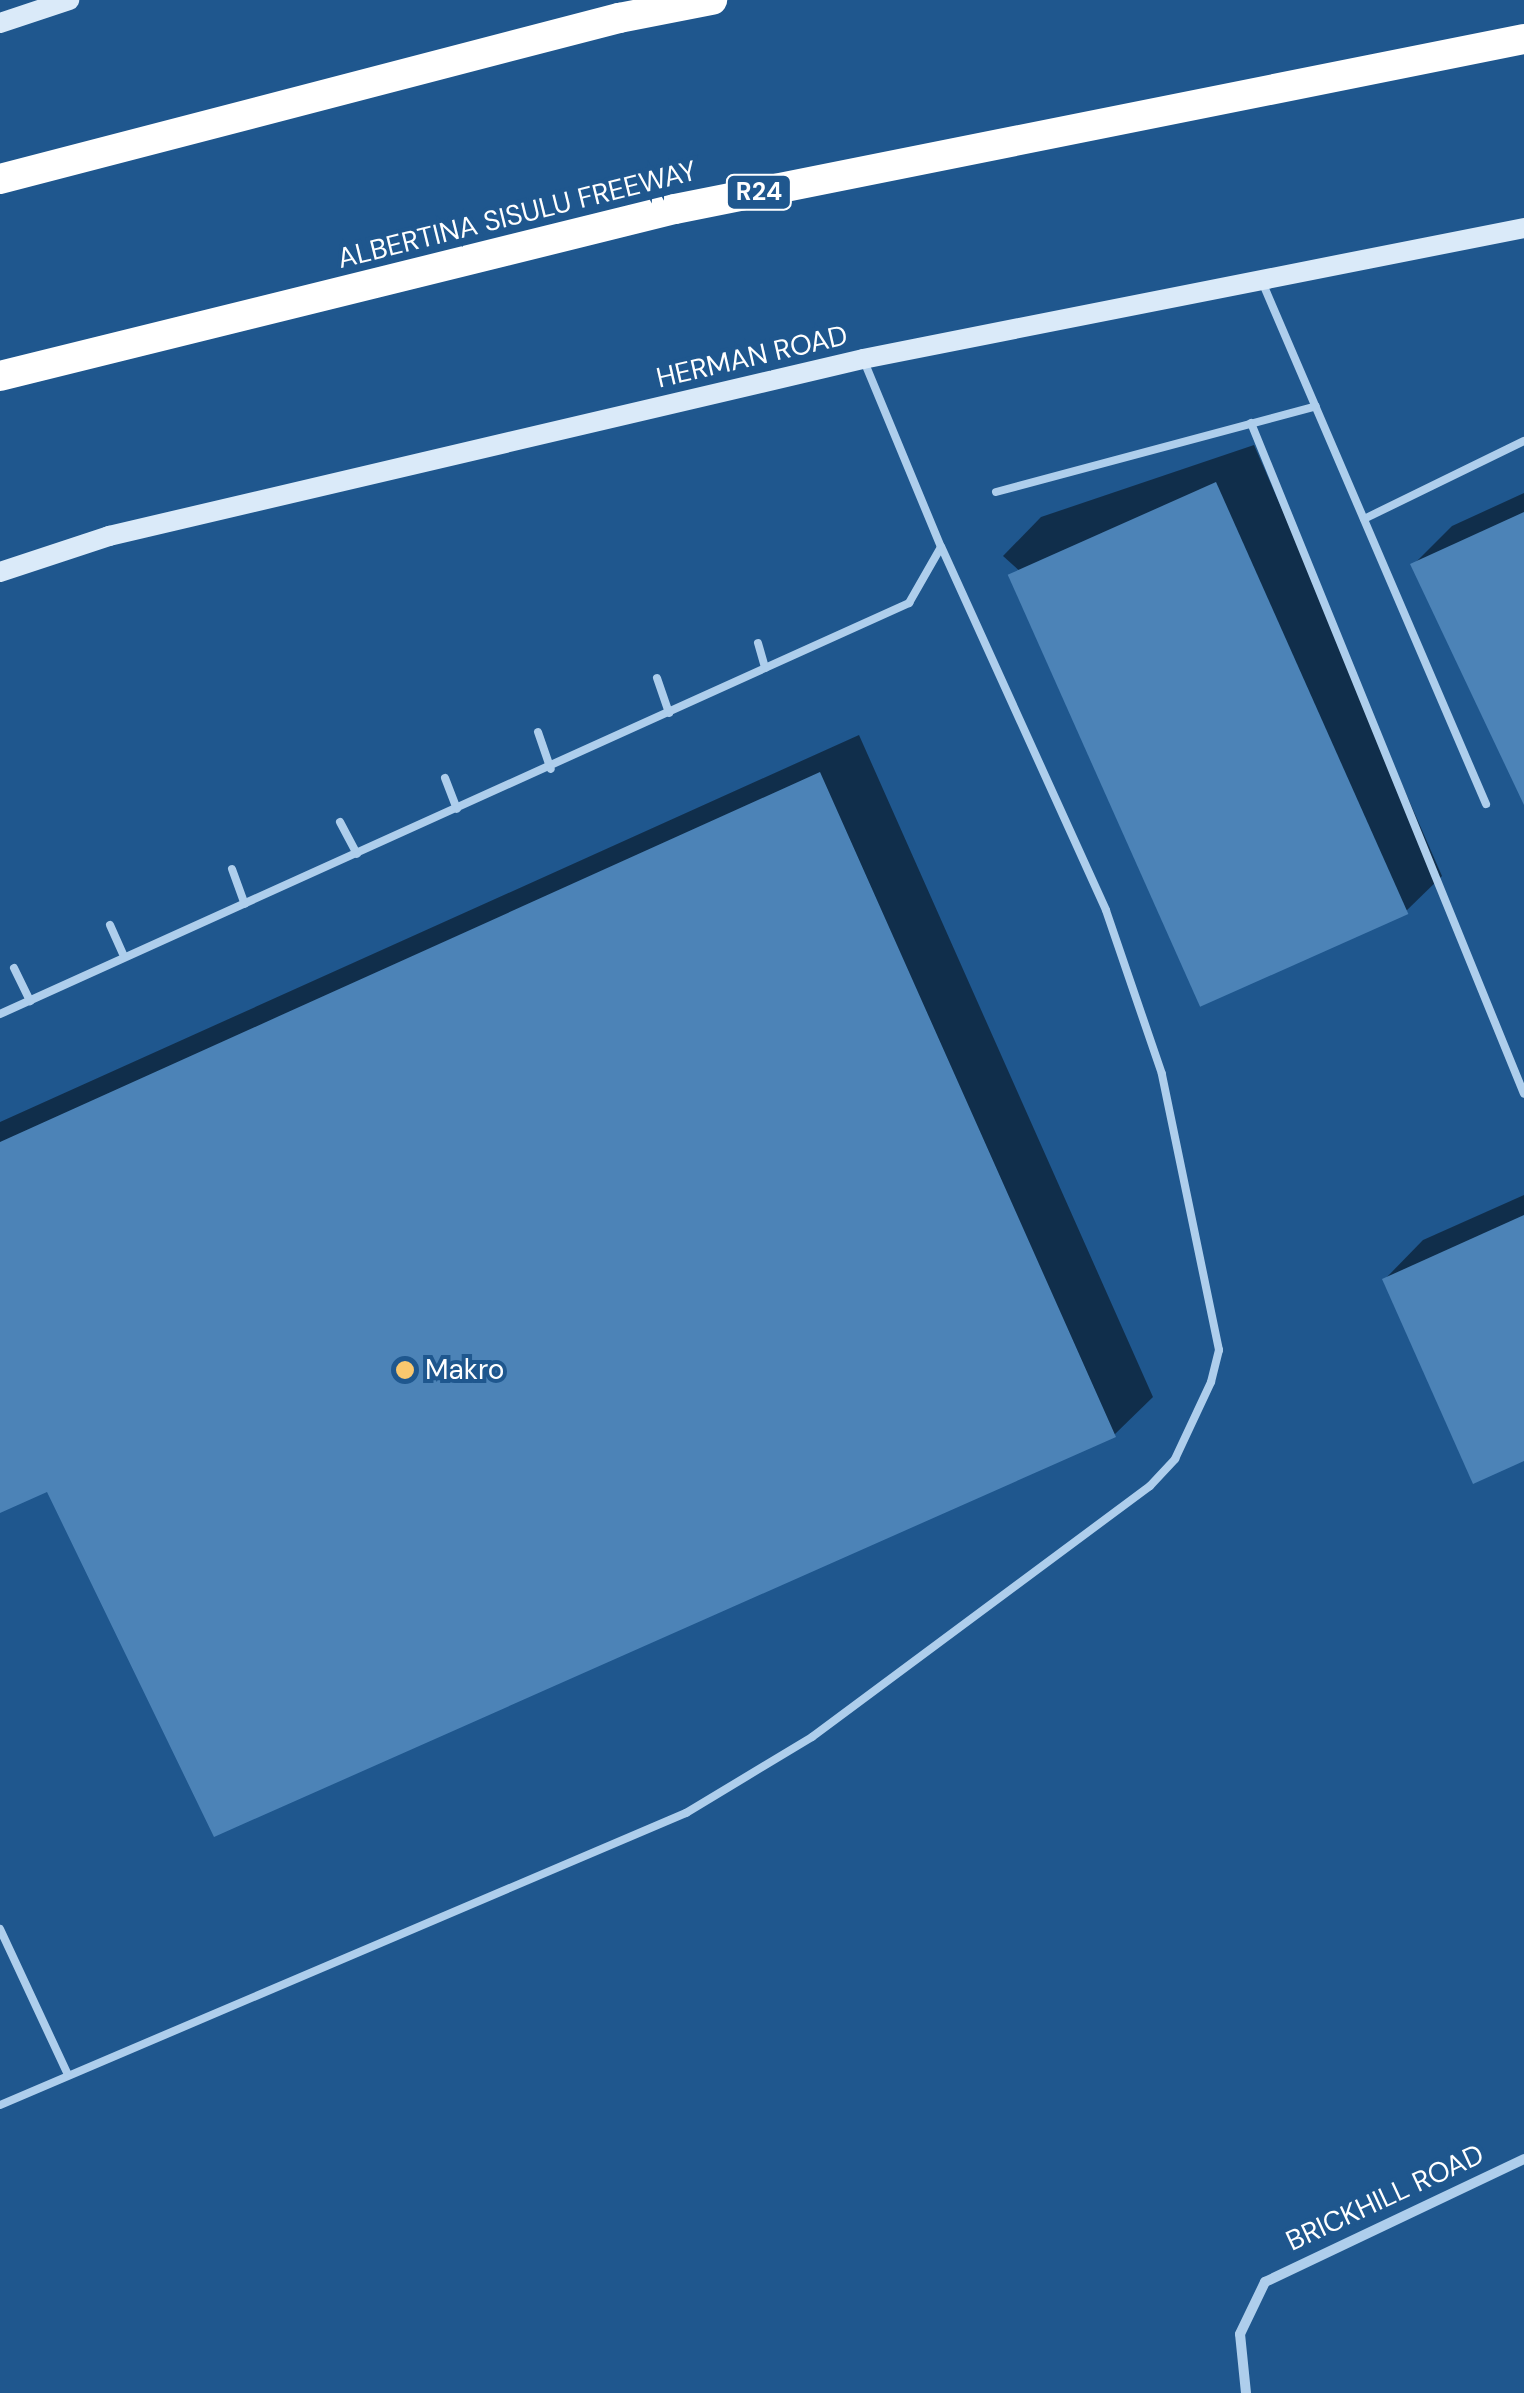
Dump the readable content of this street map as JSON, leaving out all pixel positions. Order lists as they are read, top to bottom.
{
  "streets": {
    "highway": ["R24", "ALBERTINA SISULU FREEWAY"],
    "main road": ["HERMAN ROAD"],
    "street": ["BRICKHILL ROAD"]
  },
  "places": ["Makro"]
}
